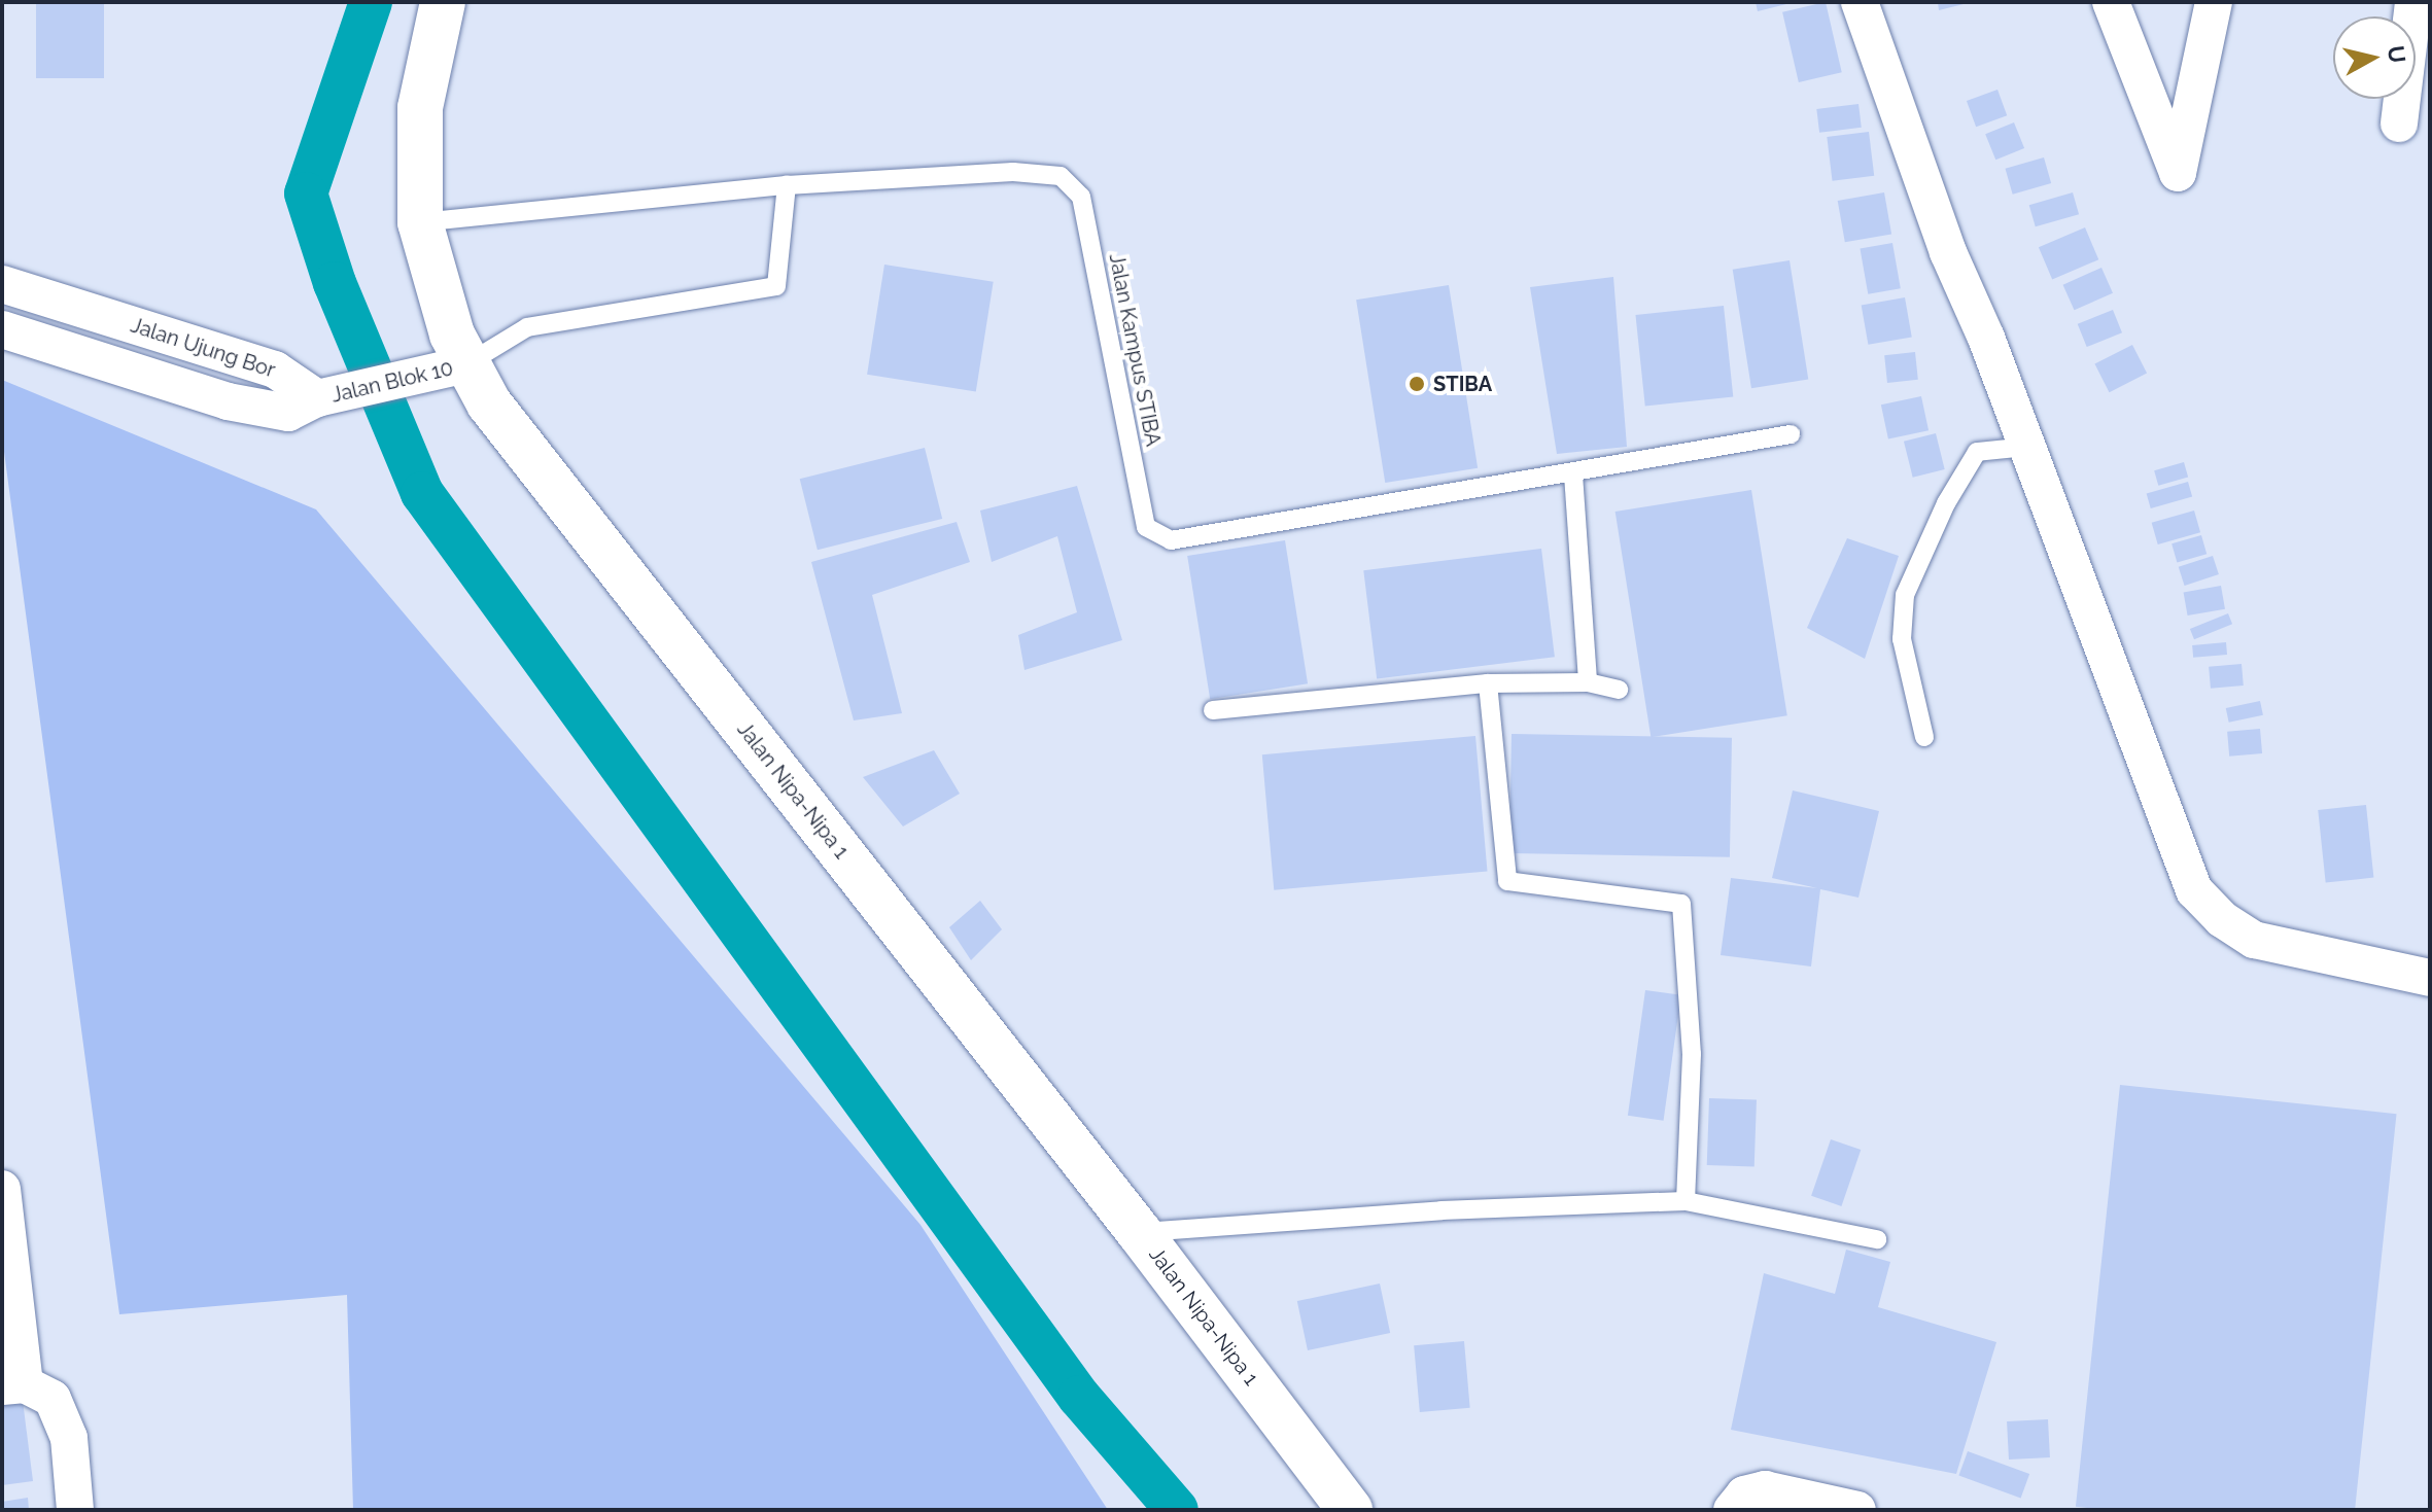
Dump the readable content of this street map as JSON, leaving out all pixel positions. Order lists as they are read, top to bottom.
{
  "streets": {
    "street": ["Jalan Ujung Bor", "Jalan Blok 10", "Jalan Nipa-Nipa 1"],
    "lane": ["Jalan Kampus STIBA"]
  },
  "crossings": [
    ["Jalan Ujung Bor", "Jalan Blok 10"],
    ["Jalan Kampus STIBA", "Jalan Nipa-Nipa 1"],
    ["Jalan Blok 10", "Jalan Nipa-Nipa 1"]
  ],
  "places": ["STIBA"],
  "north": "right"
}
